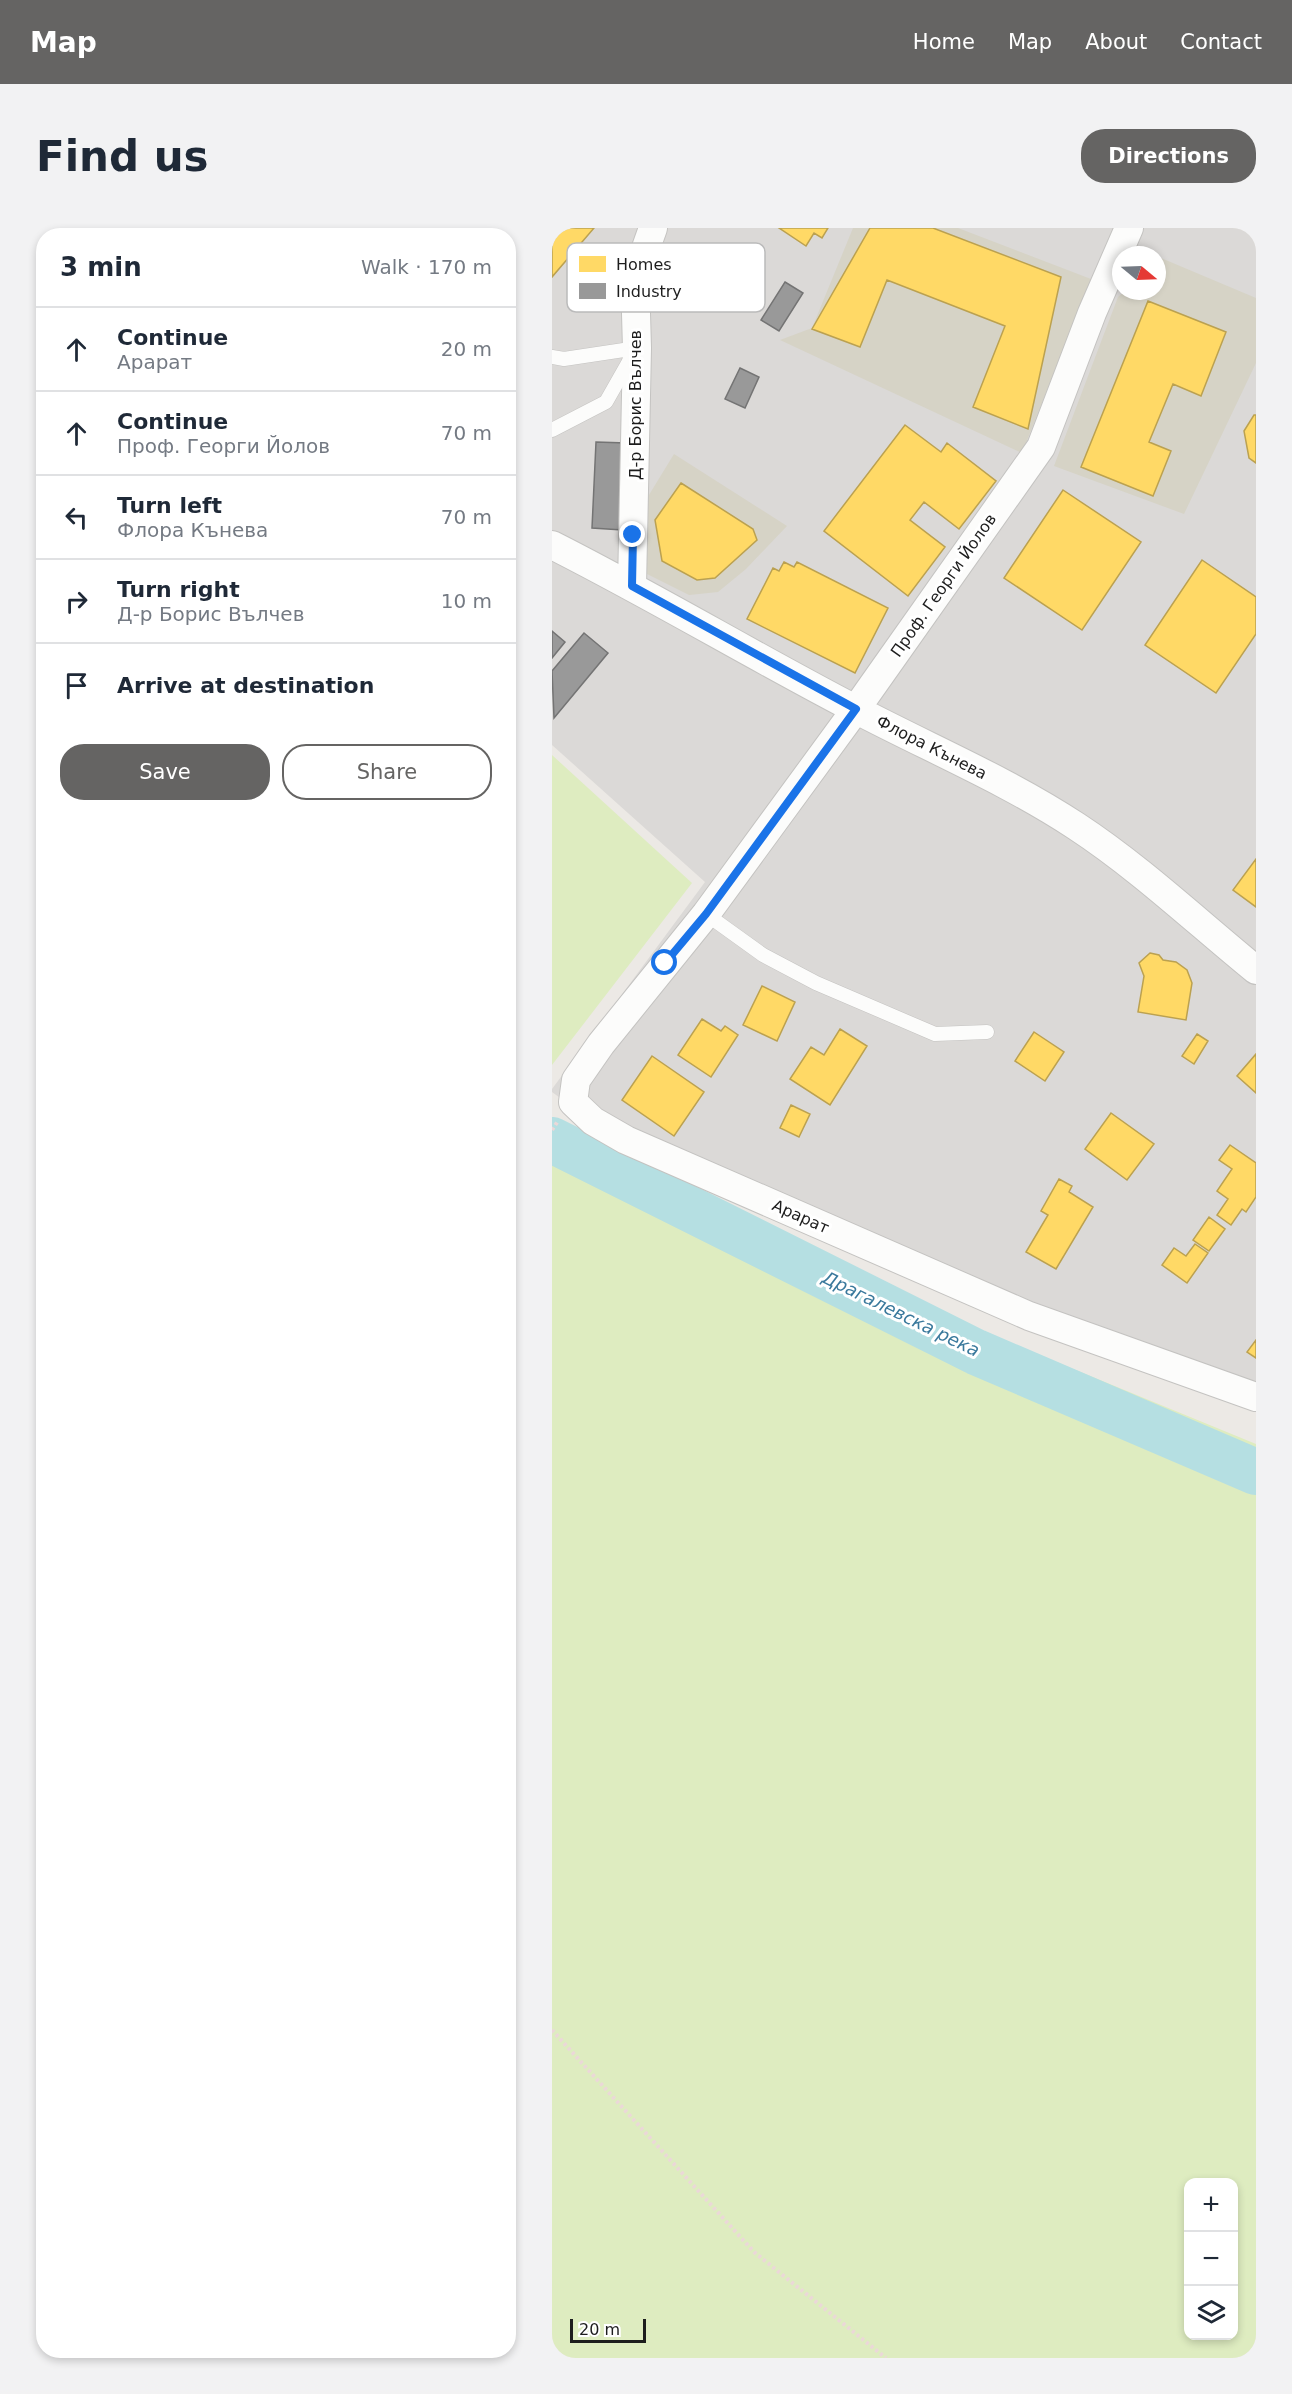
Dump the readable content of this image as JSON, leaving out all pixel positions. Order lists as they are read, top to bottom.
{
  "streets": {
    "street": [
      "Д-р Борис Вълчев",
      "Проф. Георги Йолов",
      "Флора Кънева",
      "Арарат"
    ]
  },
  "crossings": [
    ["Д-р Борис Вълчев", "Флора Кънева"],
    ["Проф. Георги Йолов", "Флора Кънева"],
    ["Проф. Георги Йолов", "Арарат"]
  ],
  "water": ["Драгалевска река"],
  "legend": ["Homes", "Industry"],
  "scale_bar": "20 m",
  "north": "right",
  "page": {
    "header": "Map",
    "nav": [
      "Home",
      "Map",
      "About",
      "Contact"
    ],
    "buttons": [
      "Directions",
      ["Save", "Share"]
    ],
    "title": "Find us",
    "heading": ["3 min", "Walk · 170 m"],
    "list": [
      ["Continue", "Арарат", "20 m"],
      ["Continue", "Проф. Георги Йолов", "70 m"],
      ["Turn left", "Флора Кънева", "70 m"],
      ["Turn right", "Д-р Борис Вълчев", "10 m"],
      "Arrive at destination"
    ],
    "map_buttons": ["+", "−"],
    "scale": "20 m"
  }
}
